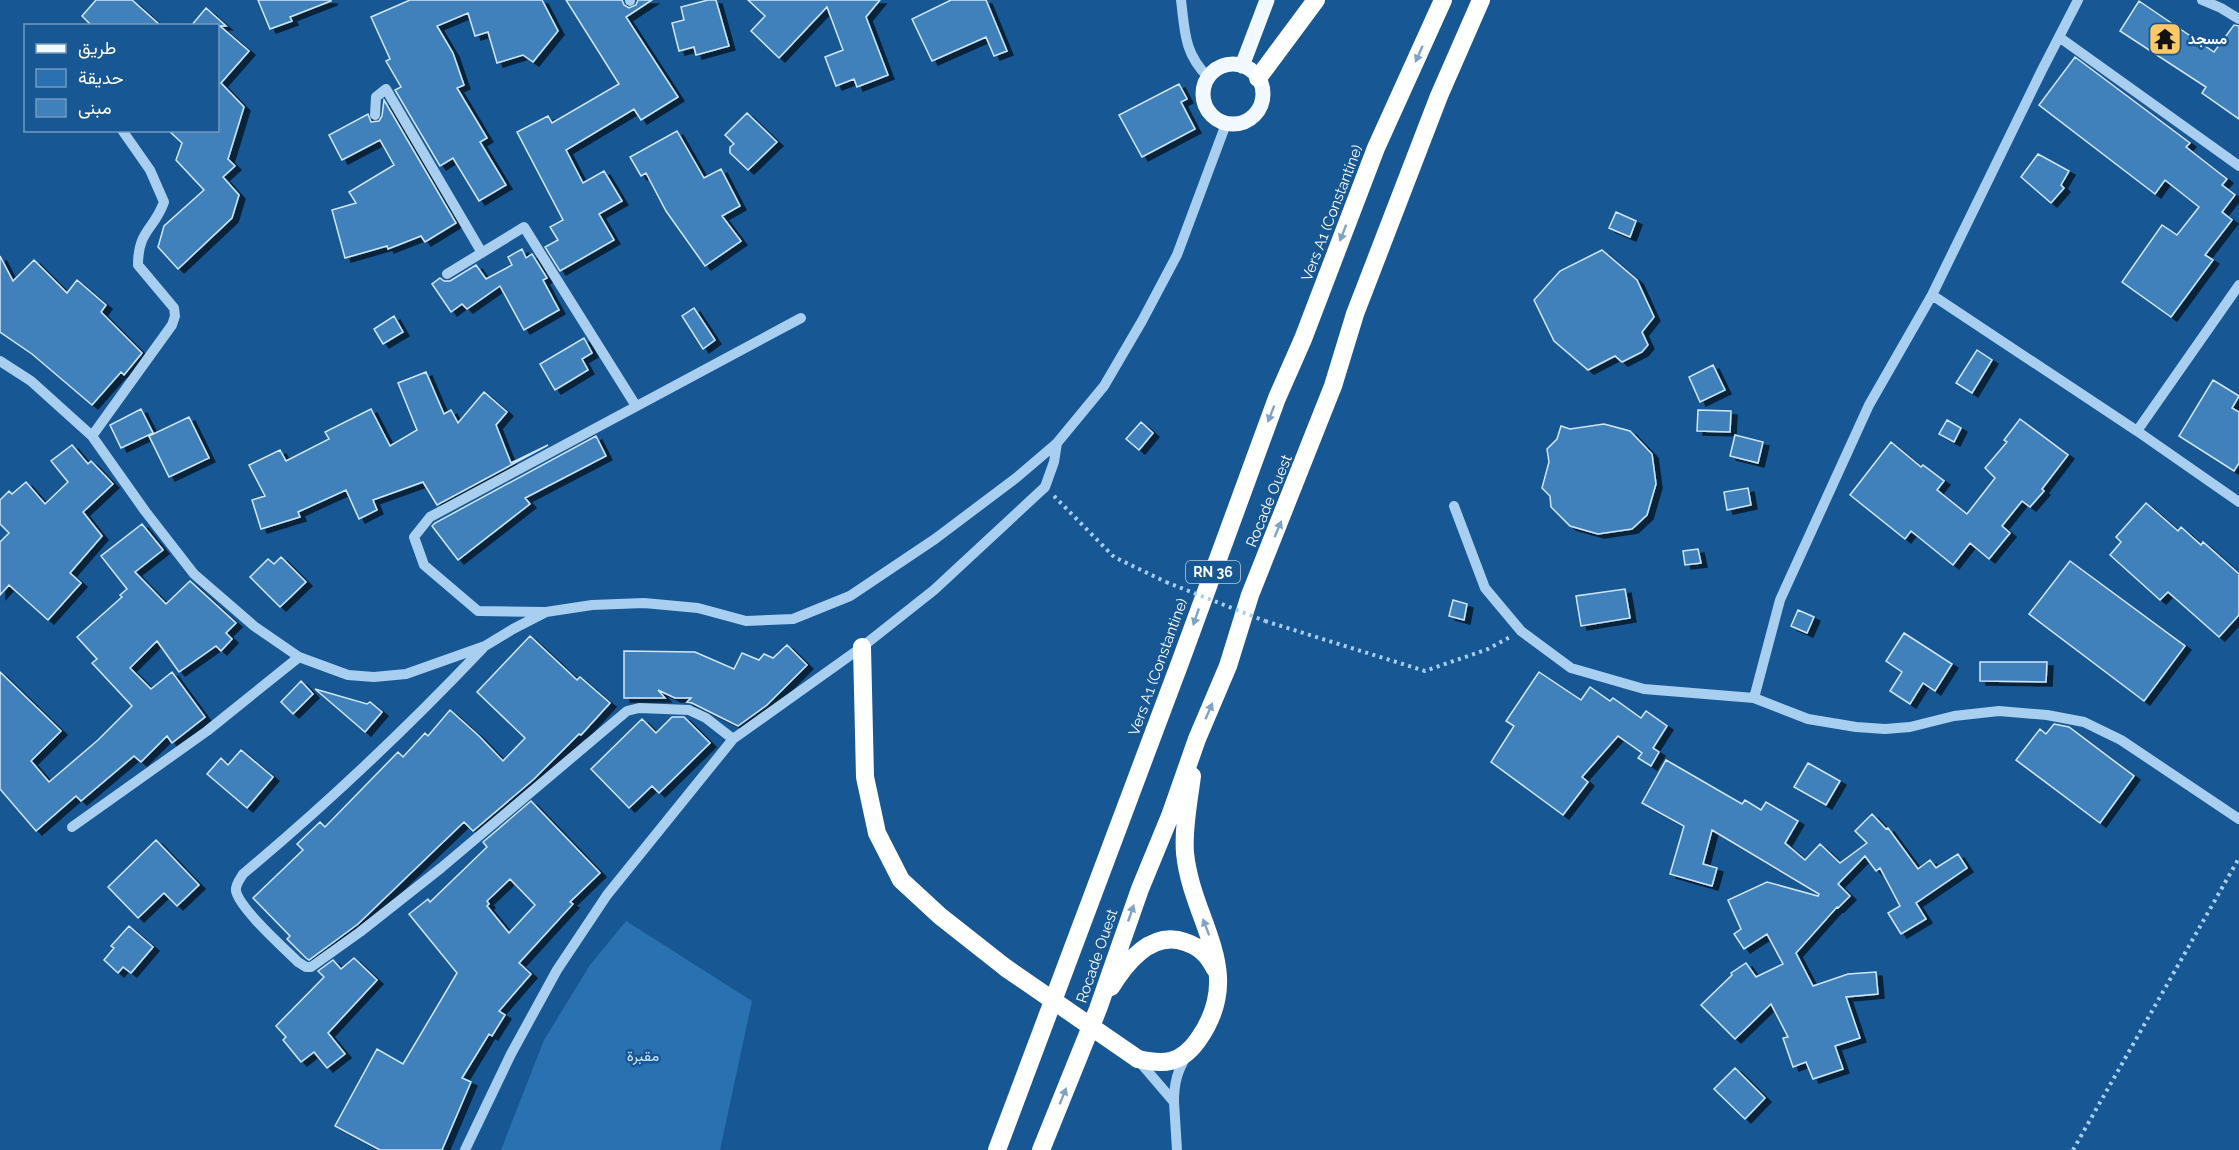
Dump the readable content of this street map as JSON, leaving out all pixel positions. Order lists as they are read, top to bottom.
{
  "streets": {
    "highway": ["Vers A1 (Constantine)", "Rocade Ouest", "RN 36"]
  },
  "one_way": ["Vers A1 (Constantine)", "Rocade Ouest"],
  "parks": ["مقبرة"],
  "places": {
    "temple": ["مسجد"]
  },
  "legend": ["طريق", "حديقة", "مبنى"]
}
